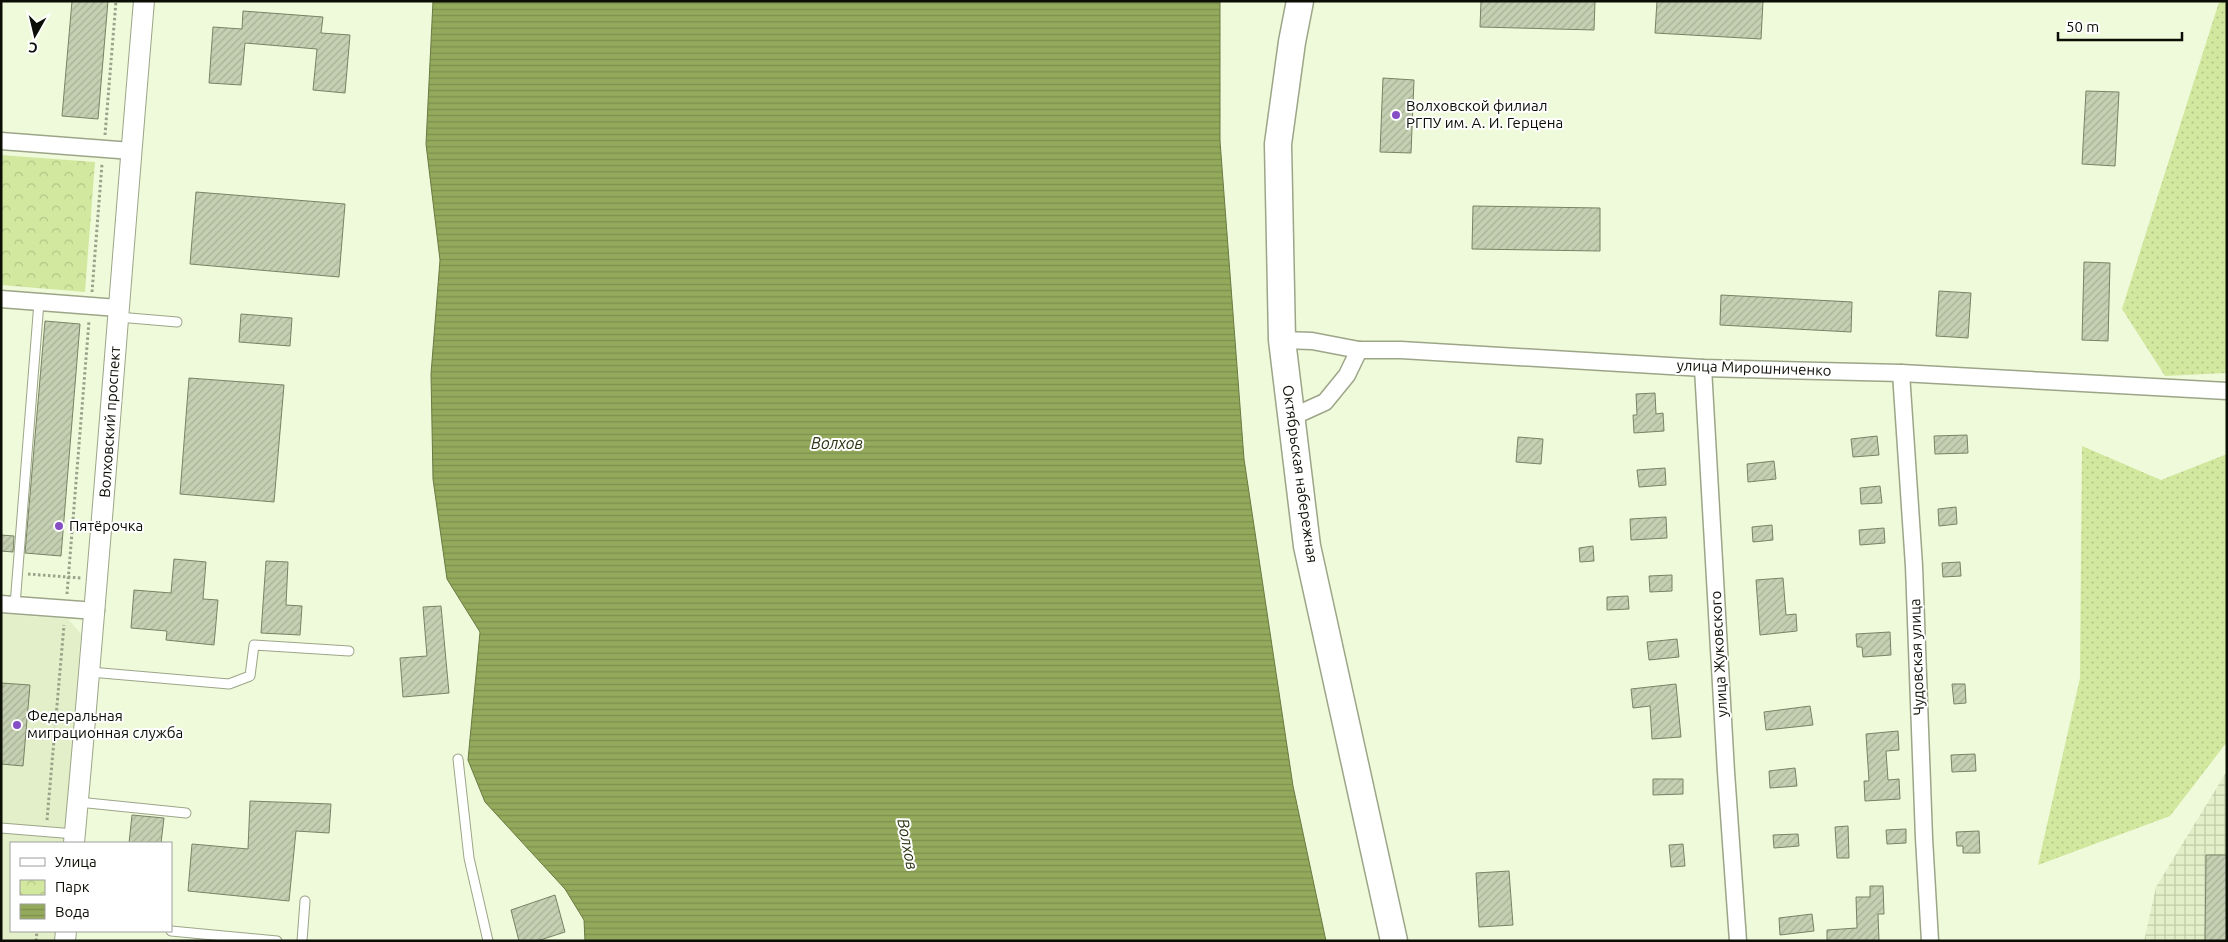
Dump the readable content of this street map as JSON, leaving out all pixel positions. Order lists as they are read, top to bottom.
{
  "streets": {
    "main road": ["Октябрьская набережная"],
    "street": [
      "улица Мирошниченко",
      "Волховский проспект",
      "улица Жуковского",
      "Чудовская улица"
    ]
  },
  "crossings": [
    ["улица Мирошниченко", "Октябрьская набережная"],
    ["улица Мирошниченко", "улица Жуковского"],
    ["улица Мирошниченко", "Чудовская улица"]
  ],
  "water": ["Волхов"],
  "places": ["Волховской филиал РГПУ им. А. И. Герцена", "Пятёрочка", "Федеральная миграционная служба"],
  "legend": ["Улица", "Парк", "Вода"],
  "scale_bar": "50 m",
  "north": "bottom"
}
